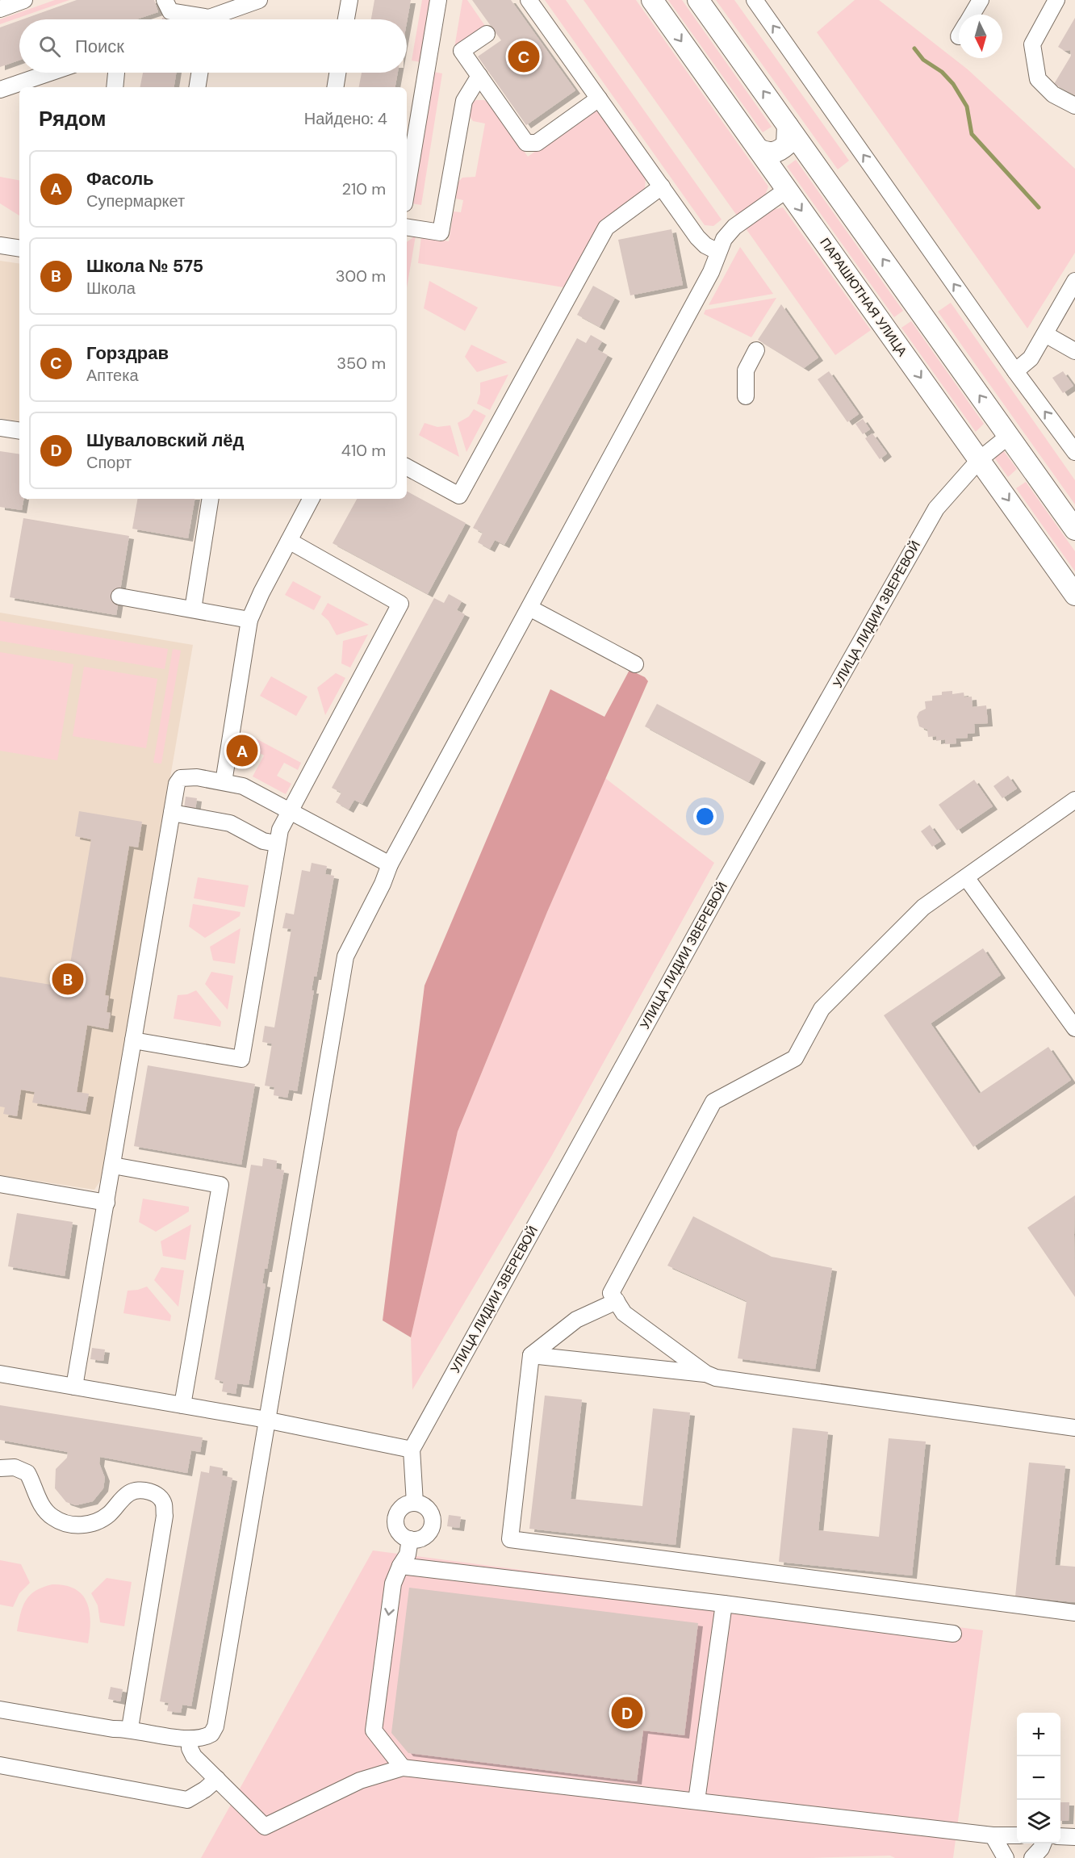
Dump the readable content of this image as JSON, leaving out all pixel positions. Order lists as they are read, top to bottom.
{
  "streets": {
    "main road": ["ПАРАШЮТНАЯ УЛИЦА"],
    "street": ["УЛИЦА ЛИДИИ ЗВЕРЕВОЙ"]
  },
  "crossings": [
    ["ПАРАШЮТНАЯ УЛИЦА", "УЛИЦА ЛИДИИ ЗВЕРЕВОЙ"]
  ],
  "north": "bottom",
  "page": {
    "search": "Поиск",
    "pins": [
      "C",
      "A",
      "B",
      "D"
    ],
    "heading": ["Рядом", "Найдено: 4"],
    "list": [
      {
        "mark": "A",
        "name": "Фасоль",
        "note": "Супермаркет",
        "value": "210 m"
      },
      {
        "mark": "B",
        "name": "Школа № 575",
        "note": "Школа",
        "value": "300 m"
      },
      {
        "mark": "C",
        "name": "Горздрав",
        "note": "Аптека",
        "value": "350 m"
      },
      {
        "mark": "D",
        "name": "Шуваловский лёд",
        "note": "Спорт",
        "value": "410 m"
      }
    ],
    "map_buttons": ["+", "−"]
  }
}
